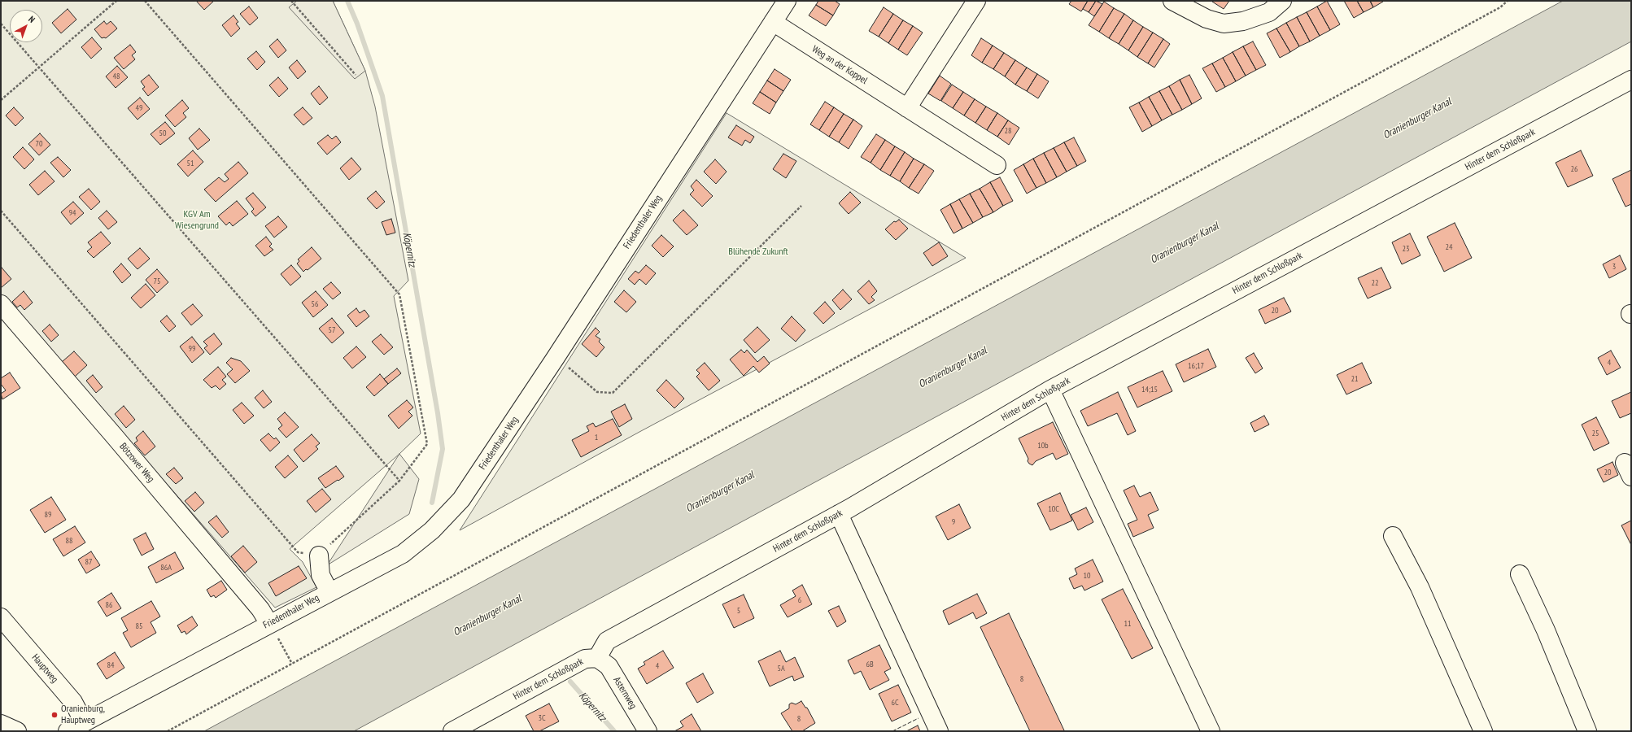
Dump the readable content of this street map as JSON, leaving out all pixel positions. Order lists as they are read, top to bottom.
{
  "streets": {
    "street": [
      "Weg an der Koppel",
      "Hinter dem Schloßpark",
      "Friedenthaler Weg",
      "Bötzower Weg",
      "Hauptweg",
      "Asternweg"
    ]
  },
  "crossings": [
    ["Weg an der Koppel", "Friedenthaler Weg"],
    ["Hinter dem Schloßpark", "Asternweg"],
    ["Friedenthaler Weg", "Bötzower Weg"],
    ["Friedenthaler Weg", "Hauptweg"]
  ],
  "water": ["Oranienburger Kanal", "Köpernitz"],
  "parks": ["KGV Am Wiesengrund", "Blühende Zukunft"],
  "places": ["Oranienburg, Hauptweg"],
  "house_numbers": [
    "48",
    "49",
    "28",
    "50",
    "70",
    "51",
    "26",
    "94",
    "24",
    "23",
    "3",
    "75",
    "22",
    "56",
    "20",
    "57",
    "99",
    "4",
    "16;17",
    "21",
    "14;15",
    "25",
    "1",
    "10b",
    "20",
    "10C",
    "89",
    "9",
    "88",
    "87",
    "86A",
    "10",
    "6",
    "86",
    "5",
    "11",
    "85",
    "6B",
    "84",
    "4",
    "5A",
    "8",
    "6C",
    "3C",
    "8"
  ],
  "north": "top right"
}
